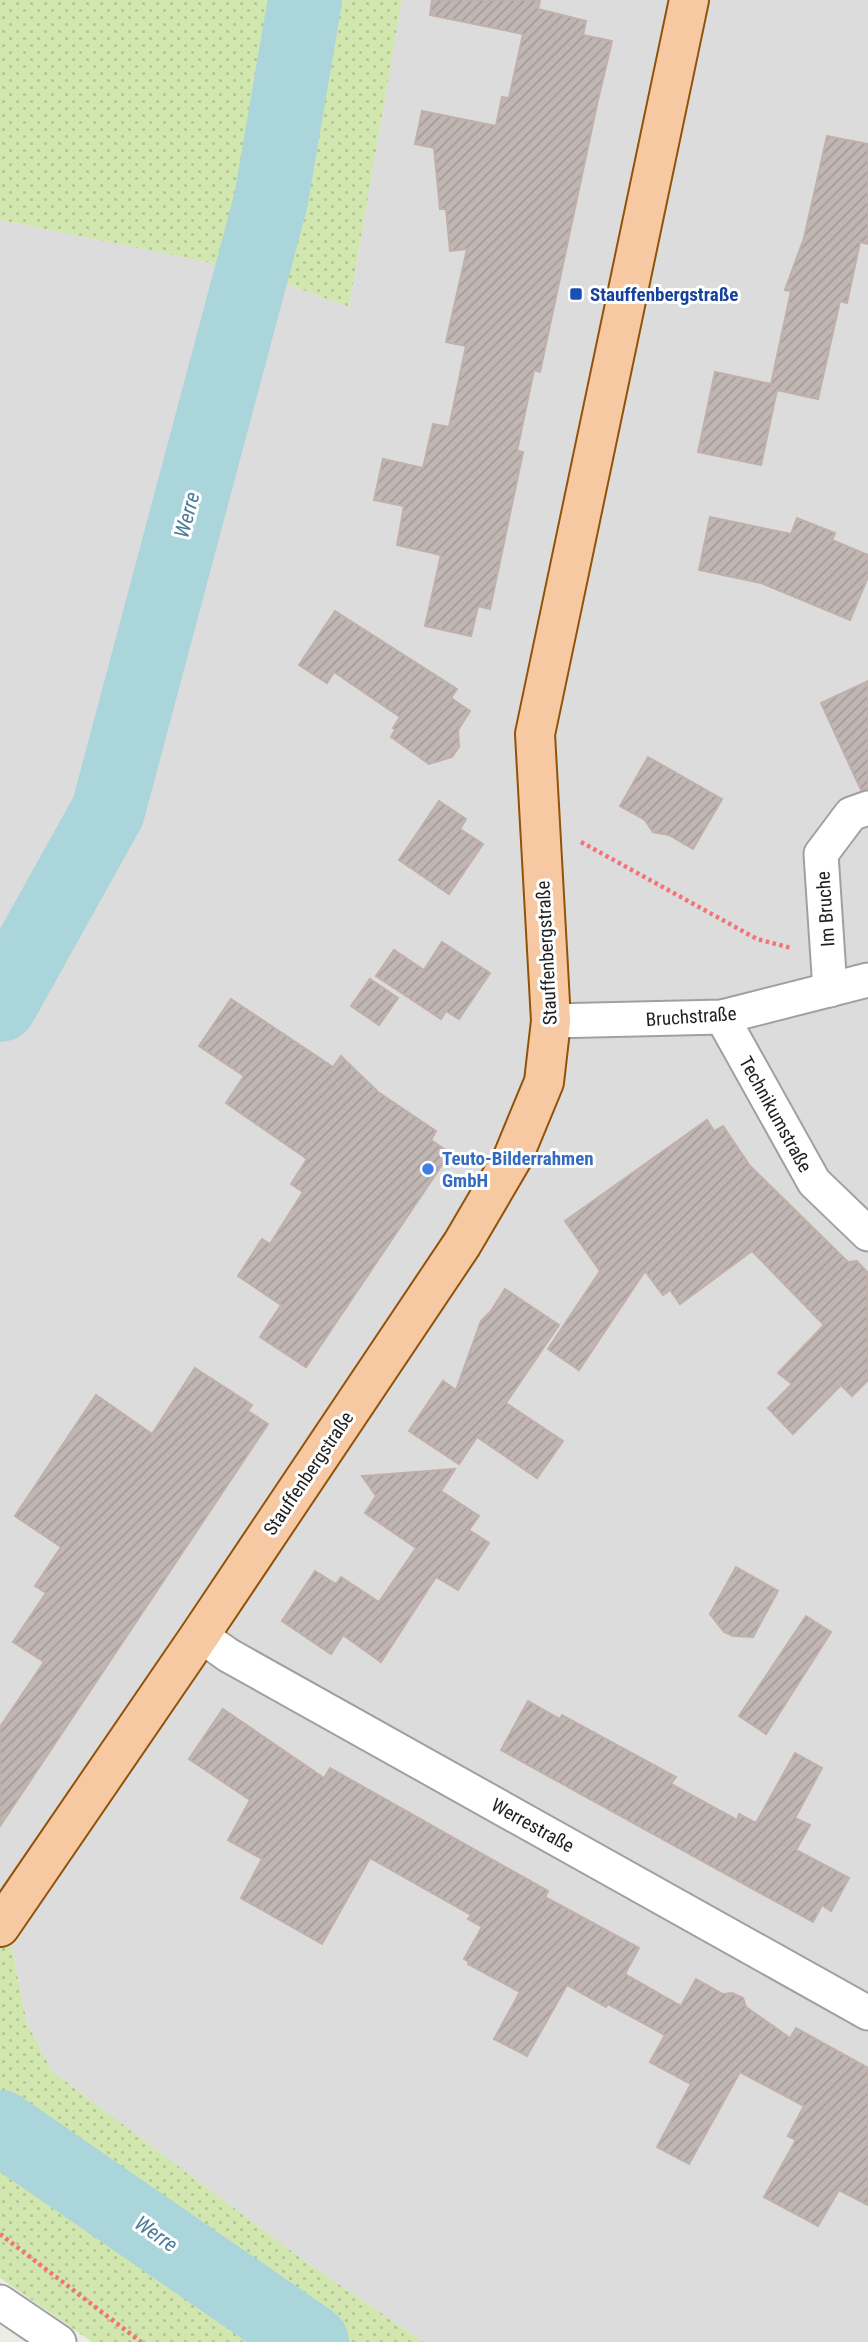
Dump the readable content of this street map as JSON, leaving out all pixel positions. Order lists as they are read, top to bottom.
{
  "streets": {
    "main road": ["Stauffenbergstraße"],
    "street": [
      "Im Bruche",
      "Bruchstraße",
      "Technikumstraße",
      "Werrestraße"
    ]
  },
  "crossings": [
    ["Im Bruche", "Bruchstraße"],
    ["Stauffenbergstraße", "Bruchstraße"],
    ["Stauffenbergstraße", "Werrestraße"],
    ["Bruchstraße", "Technikumstraße"]
  ],
  "water": ["Werre"],
  "places": {
    "transit": ["Stauffenbergstraße"],
    "other": ["Teuto-Bilderrahmen GmbH"]
  }
}
